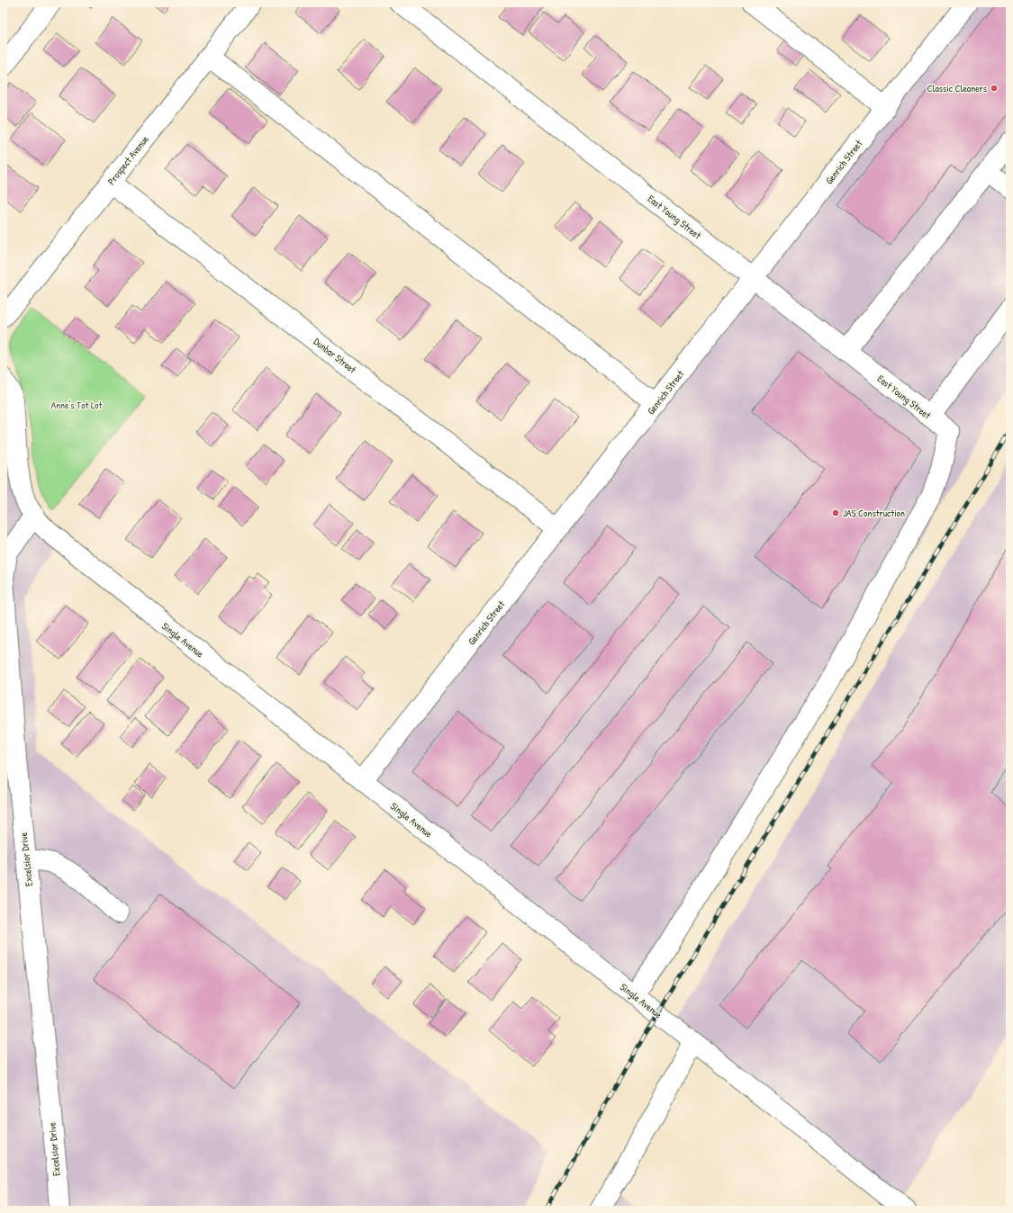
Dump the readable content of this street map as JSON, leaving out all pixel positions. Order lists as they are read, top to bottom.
{
  "streets": {
    "street": [
      "Prospect Avenue",
      "Genrich Street",
      "East Young Street",
      "Dunbar Street",
      "Single Avenue",
      "Excelsior Drive"
    ]
  },
  "crossings": [
    ["Prospect Avenue", "Dunbar Street"],
    ["Genrich Street", "East Young Street"],
    ["Genrich Street", "Dunbar Street"],
    ["Genrich Street", "Single Avenue"],
    ["East Young Street", "Single Avenue"],
    ["Single Avenue", "Excelsior Drive"]
  ],
  "parks": ["Anne's Tot Lot"],
  "places": ["Classic Cleaners", "JAS Construction"]
}
